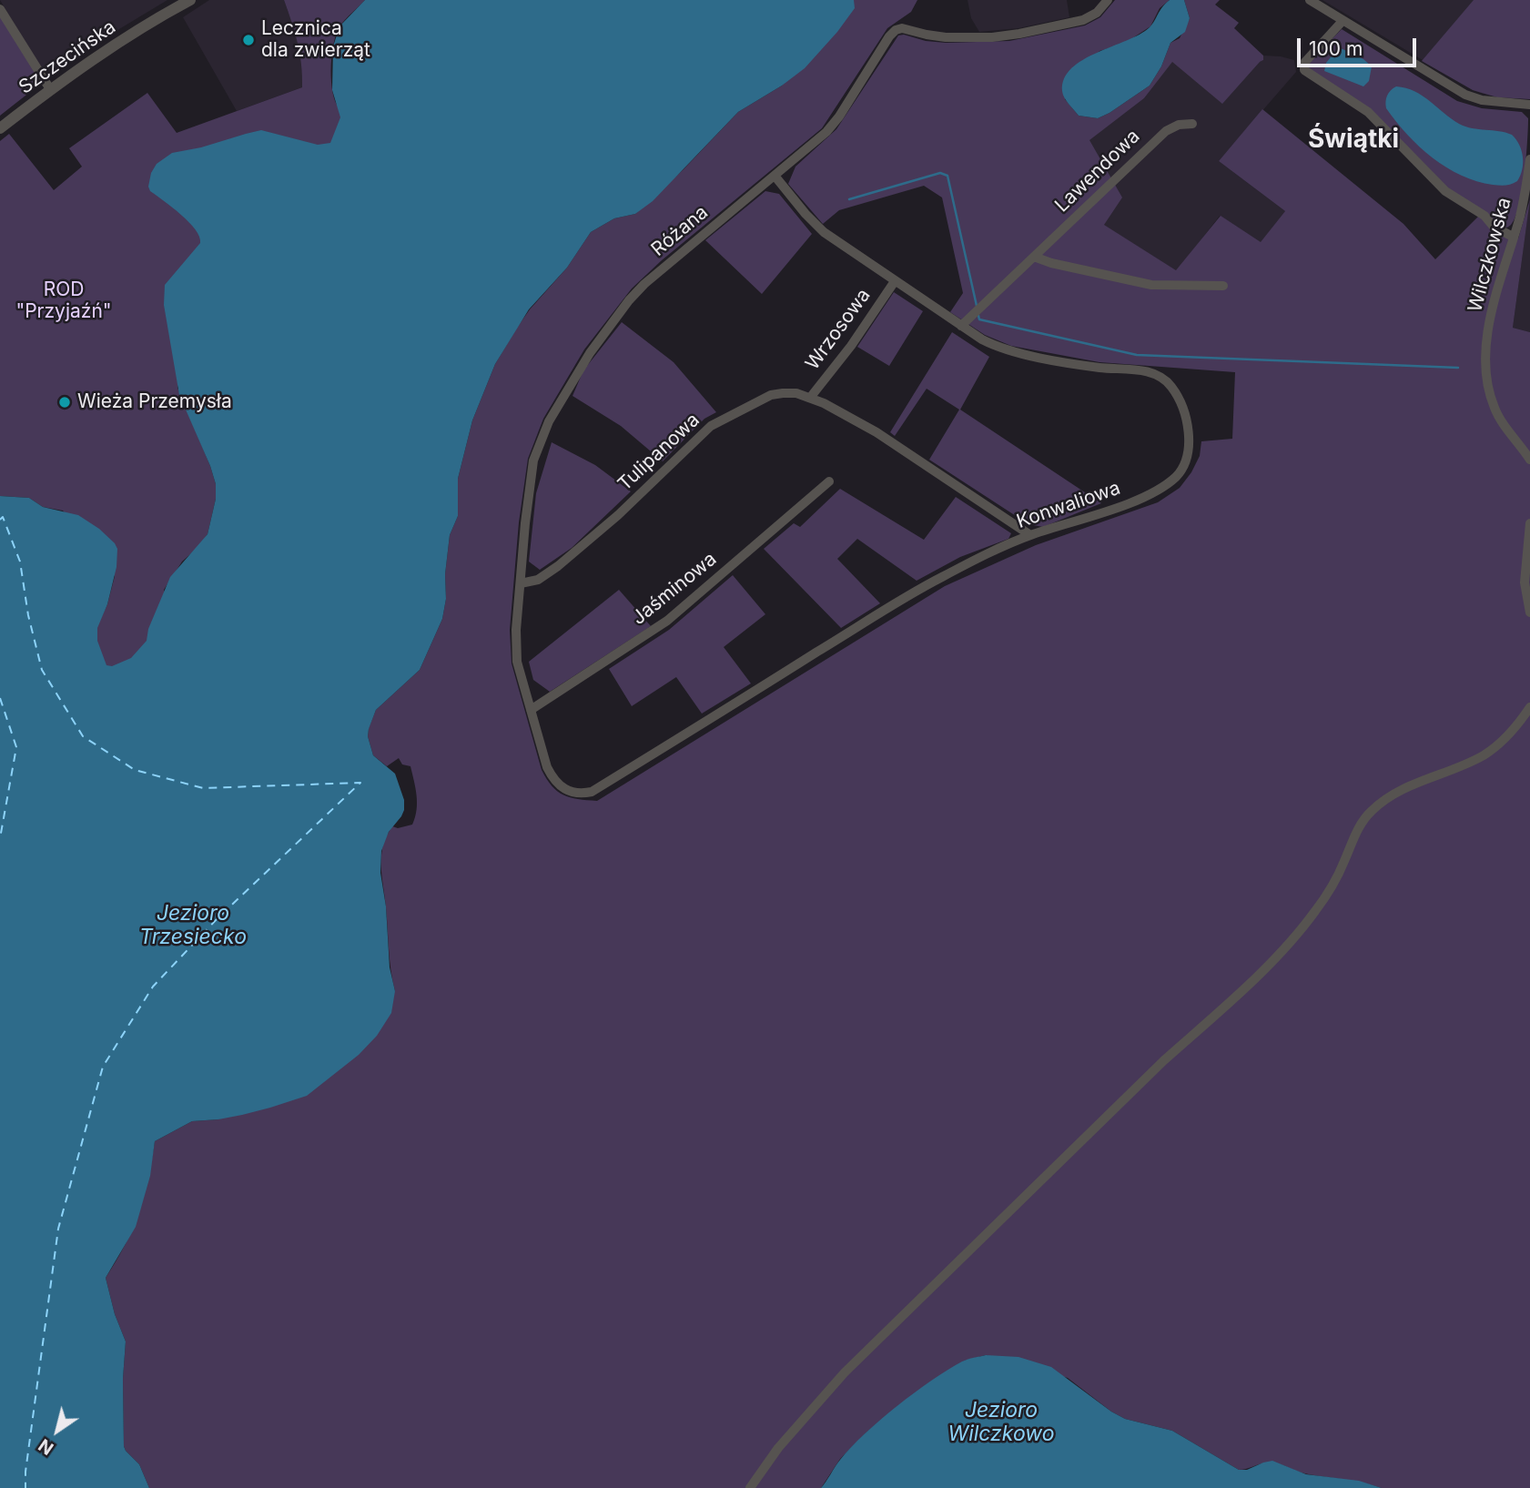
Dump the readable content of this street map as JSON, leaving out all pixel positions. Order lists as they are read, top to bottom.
{
  "streets": {
    "street": [
      "Szczecińska",
      "Lawendowa",
      "Różana",
      "Wilczkowska",
      "Wrzosowa",
      "Tulipanowa",
      "Konwaliowa",
      "Jaśminowa"
    ]
  },
  "crossings": [
    ["Lawendowa", "Konwaliowa"],
    ["Różana", "Tulipanowa"],
    ["Różana", "Konwaliowa"],
    ["Różana", "Jaśminowa"],
    ["Wrzosowa", "Tulipanowa"],
    ["Wrzosowa", "Konwaliowa"],
    ["Tulipanowa", "Konwaliowa"],
    ["Konwaliowa", "Jaśminowa"]
  ],
  "districts": ["Świątki"],
  "water": ["Jezioro Trzesiecko", "Jezioro Wilczkowo"],
  "parks": ["ROD \"Przyjaźń\""],
  "places": ["Lecznica dla zwierząt", "Wieża Przemysła"],
  "scale_bar": "100 m",
  "north": "bottom left"
}
